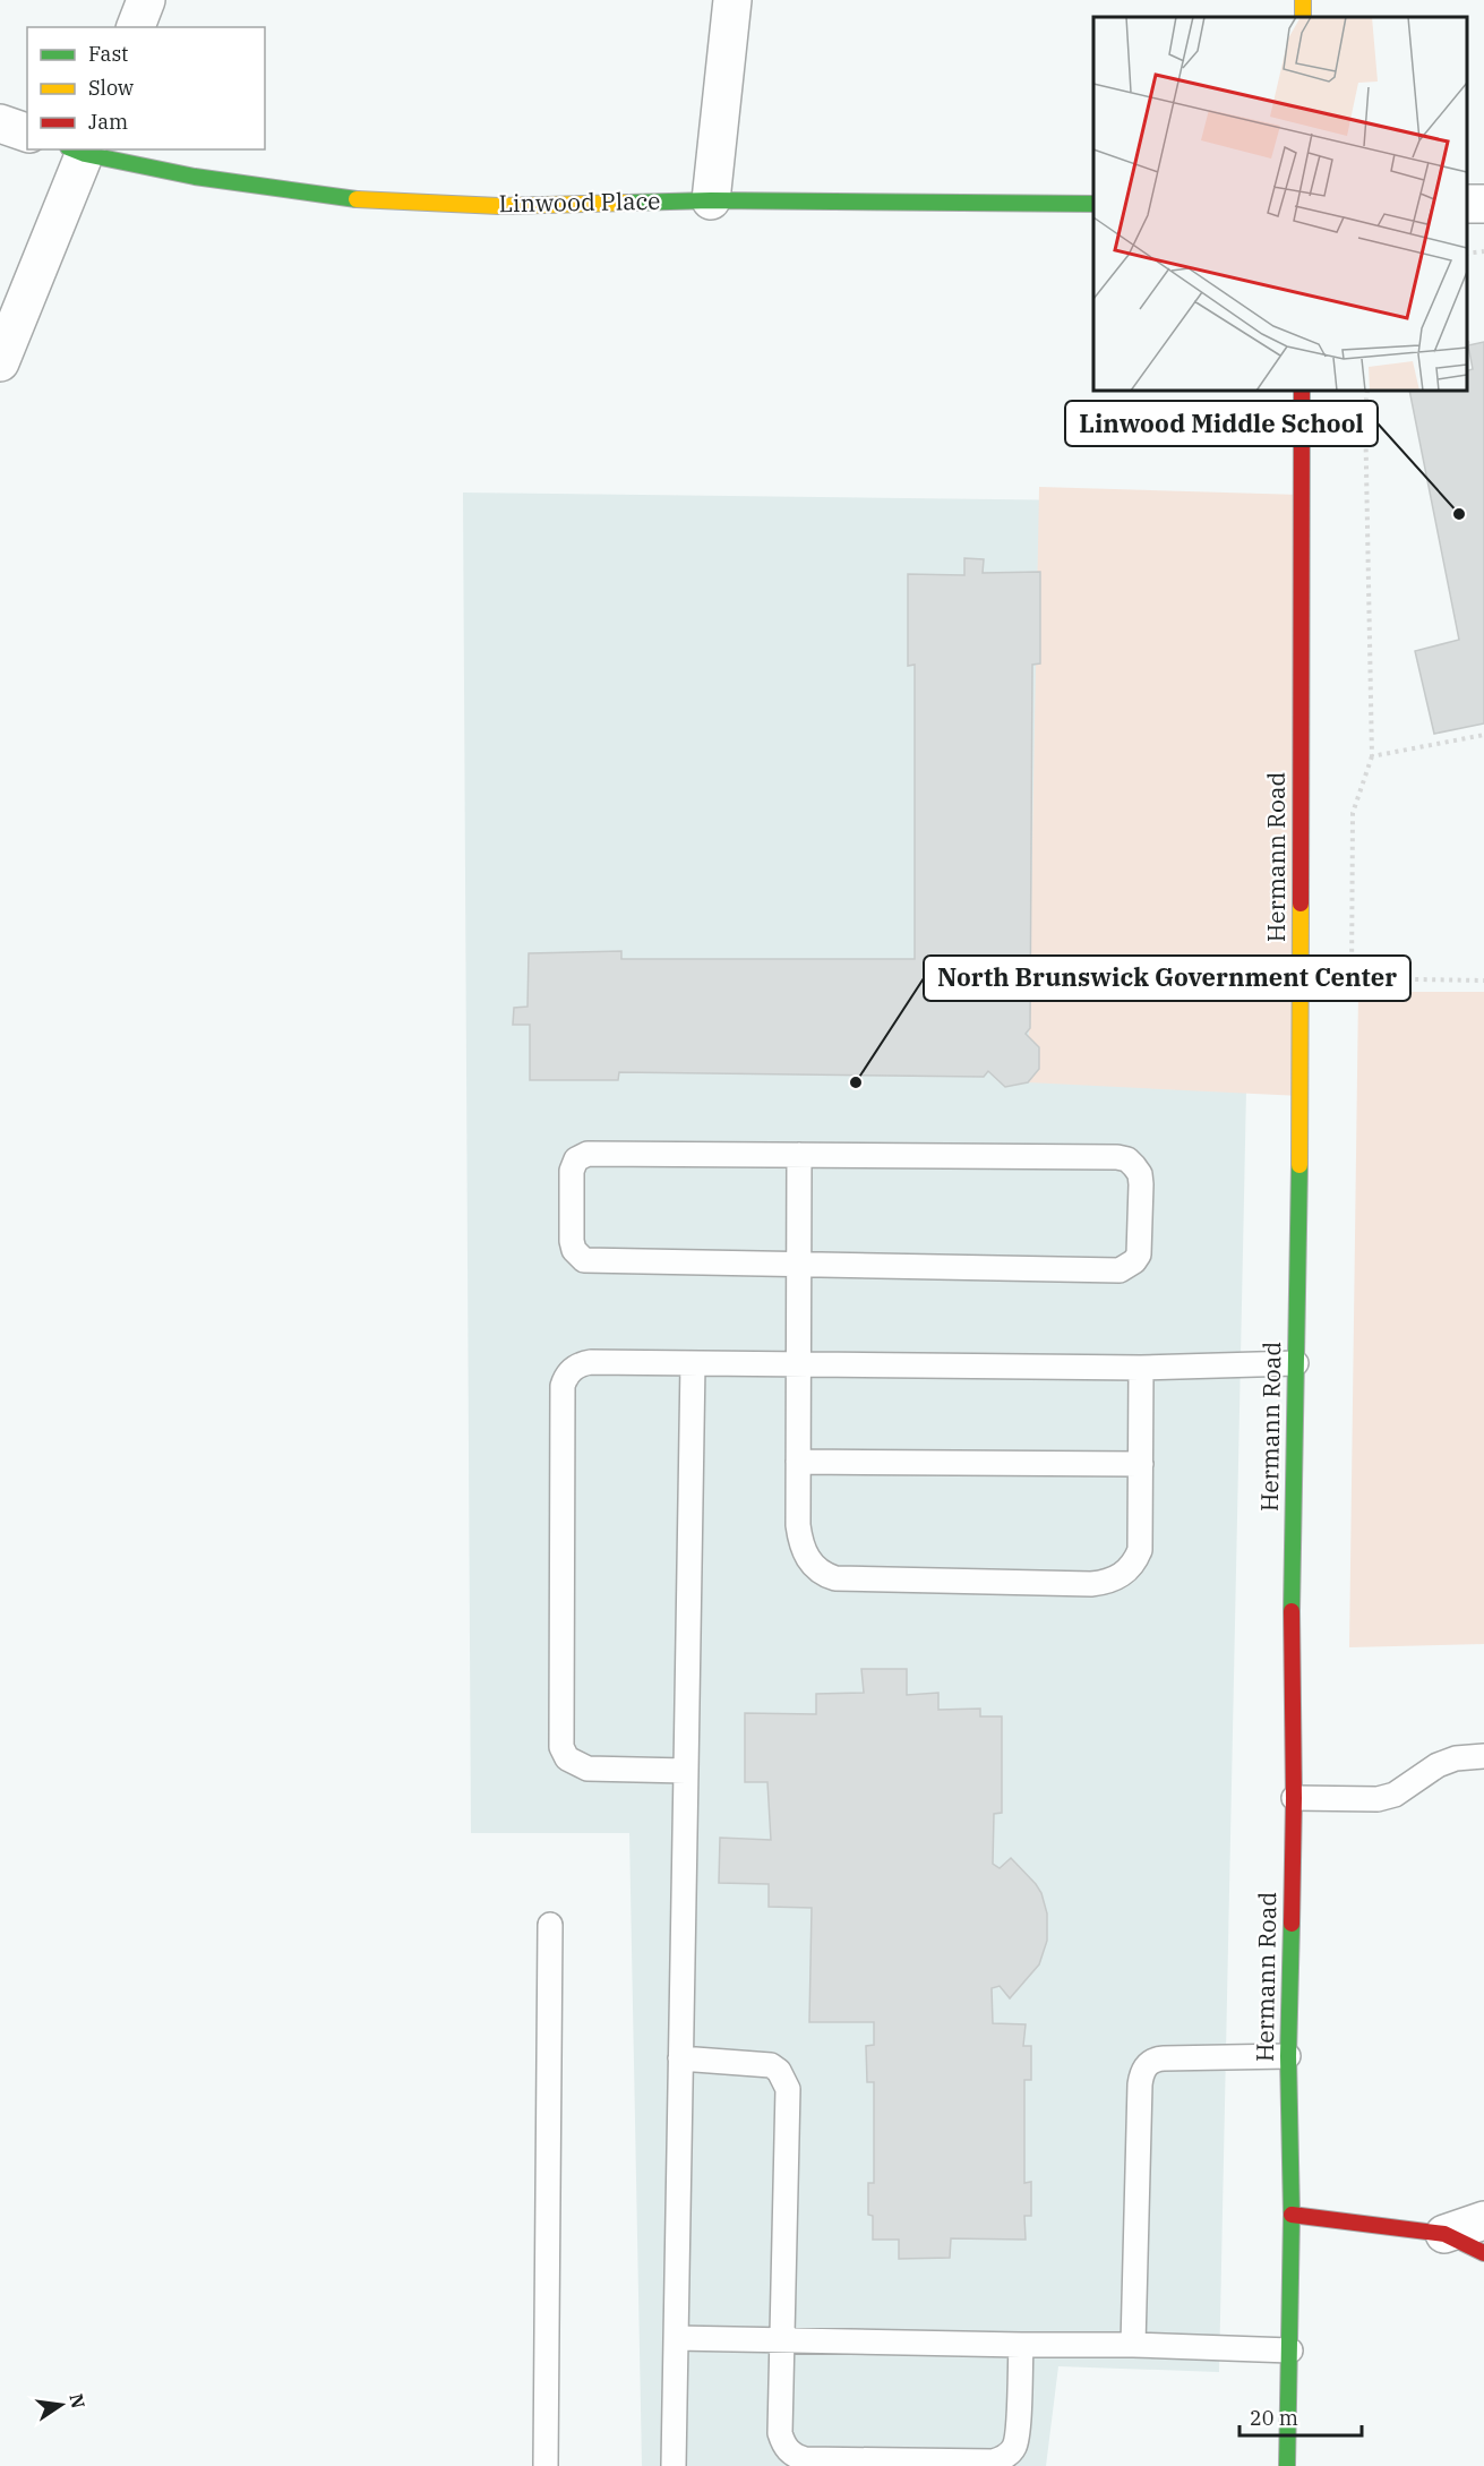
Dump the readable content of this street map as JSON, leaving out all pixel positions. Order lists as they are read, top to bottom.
{
  "streets": {
    "street": ["Linwood Place", "Hermann Road"]
  },
  "places": ["Linwood Middle School", "North Brunswick Government Center"],
  "legend": ["Fast", "Slow", "Jam"],
  "scale_bar": "20 m",
  "north": "right"
}
